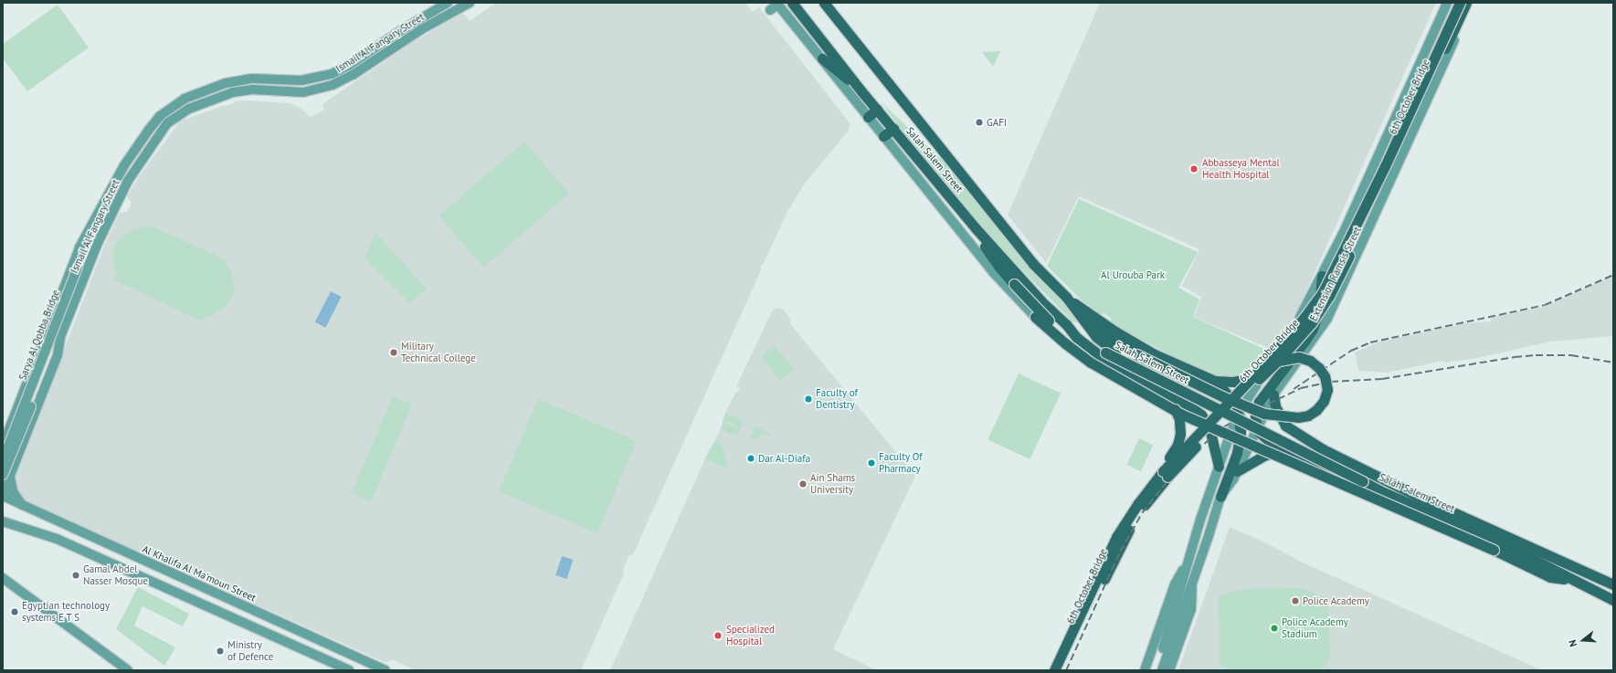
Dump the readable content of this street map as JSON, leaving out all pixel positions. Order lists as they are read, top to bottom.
{
  "streets": {
    "highway": ["6th October Bridge", "Salah Salem Street"],
    "main road": [
      "Ismail Al Fangary Street",
      "Extension Ramsis Street",
      "Sarya Al Qobba Bridge",
      "Al Khalifa Al Ma'moun Street"
    ]
  },
  "crossings": [
    ["Ismail Al Fangary Street", "Sarya Al Qobba Bridge"],
    ["Ismail Al Fangary Street", "Al Khalifa Al Ma'moun Street"]
  ],
  "parks": ["Al Urouba Park"],
  "places": [
    "GAFI",
    "Abbasseya Mental Health Hospital",
    "Military Technical College",
    "Faculty of Dentistry",
    "Dar Al-Diafa",
    "Faculty Of Pharmacy",
    "Ain Shams University",
    "Gamal Abdel Nasser Mosque",
    "Police Academy",
    "Egyptian technology systems E T S",
    "Police Academy Stadium",
    "Specialized Hospital",
    "Ministry of Defence"
  ],
  "north": "left"
}
